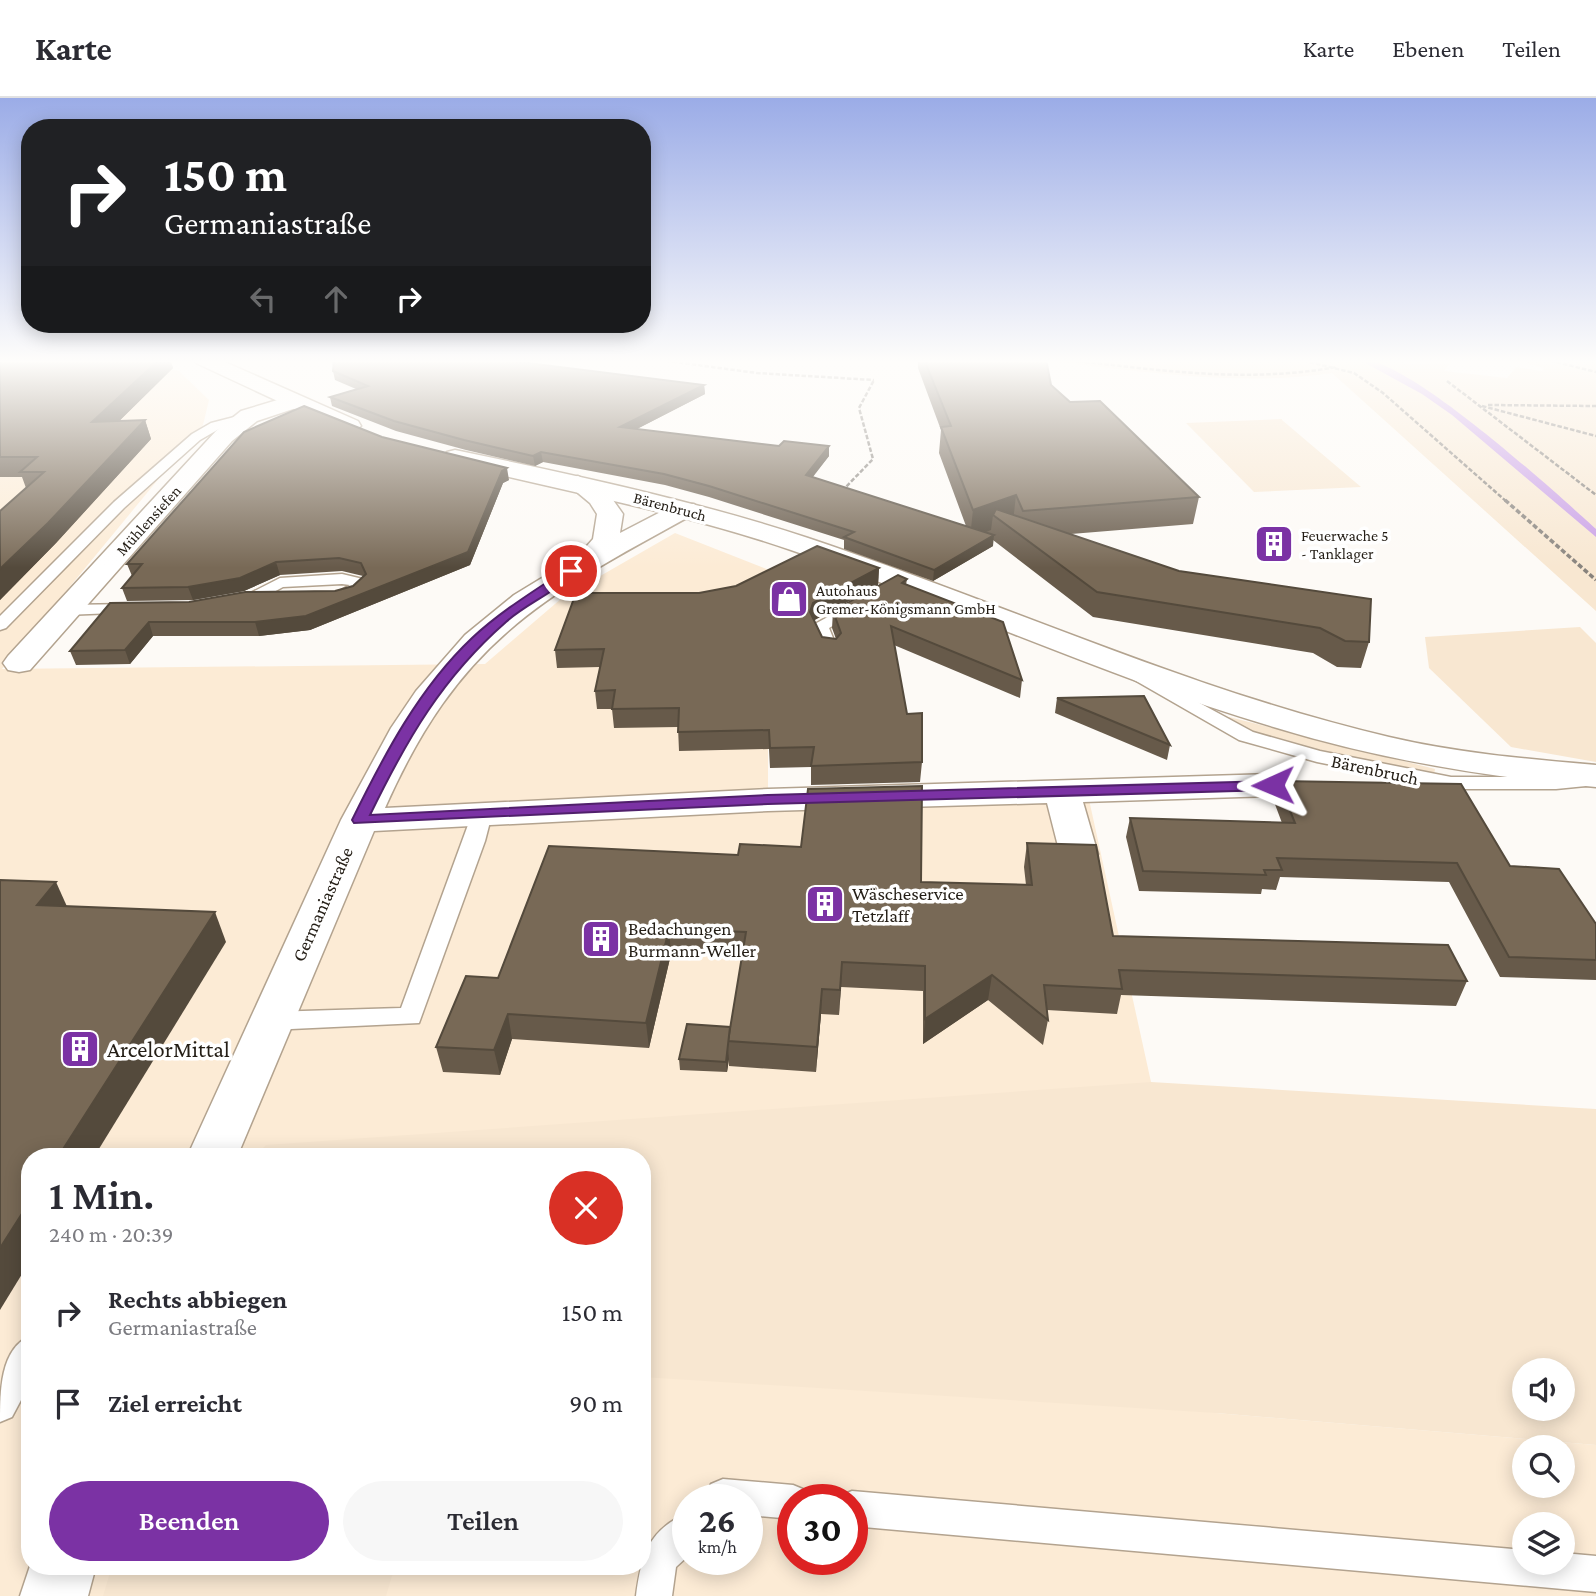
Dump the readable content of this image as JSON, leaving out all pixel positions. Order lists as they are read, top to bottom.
{
  "streets": {
    "street": ["Bärenbruch", "Mühlensiefen", "Germaniastraße"]
  },
  "crossings": [
    ["Bärenbruch", "Germaniastraße"]
  ],
  "places": {
    "building": [
      "Feuerwache 5 - Tanklager",
      "Wäscheservice Tetzlaff",
      "Bedachungen Burmann-Weller",
      "ArcelorMittal"
    ],
    "shop": ["Autohaus Gremer-Königsmann GmbH"]
  },
  "page": {
    "header": "Karte",
    "nav": ["Karte", "Ebenen", "Teilen"],
    "turn": ["150 m", "Germaniastraße"],
    "heading": ["1 Min.", "240 m · 20:39"],
    "list": [
      {
        "name": "Rechts abbiegen",
        "note": "Germaniastraße",
        "value": "150 m"
      },
      {
        "name": "Ziel erreicht",
        "value": "90 m"
      }
    ],
    "buttons": ["Beenden", "Teilen"],
    "speed": "26 km/h",
    "limit": "30"
  }
}
